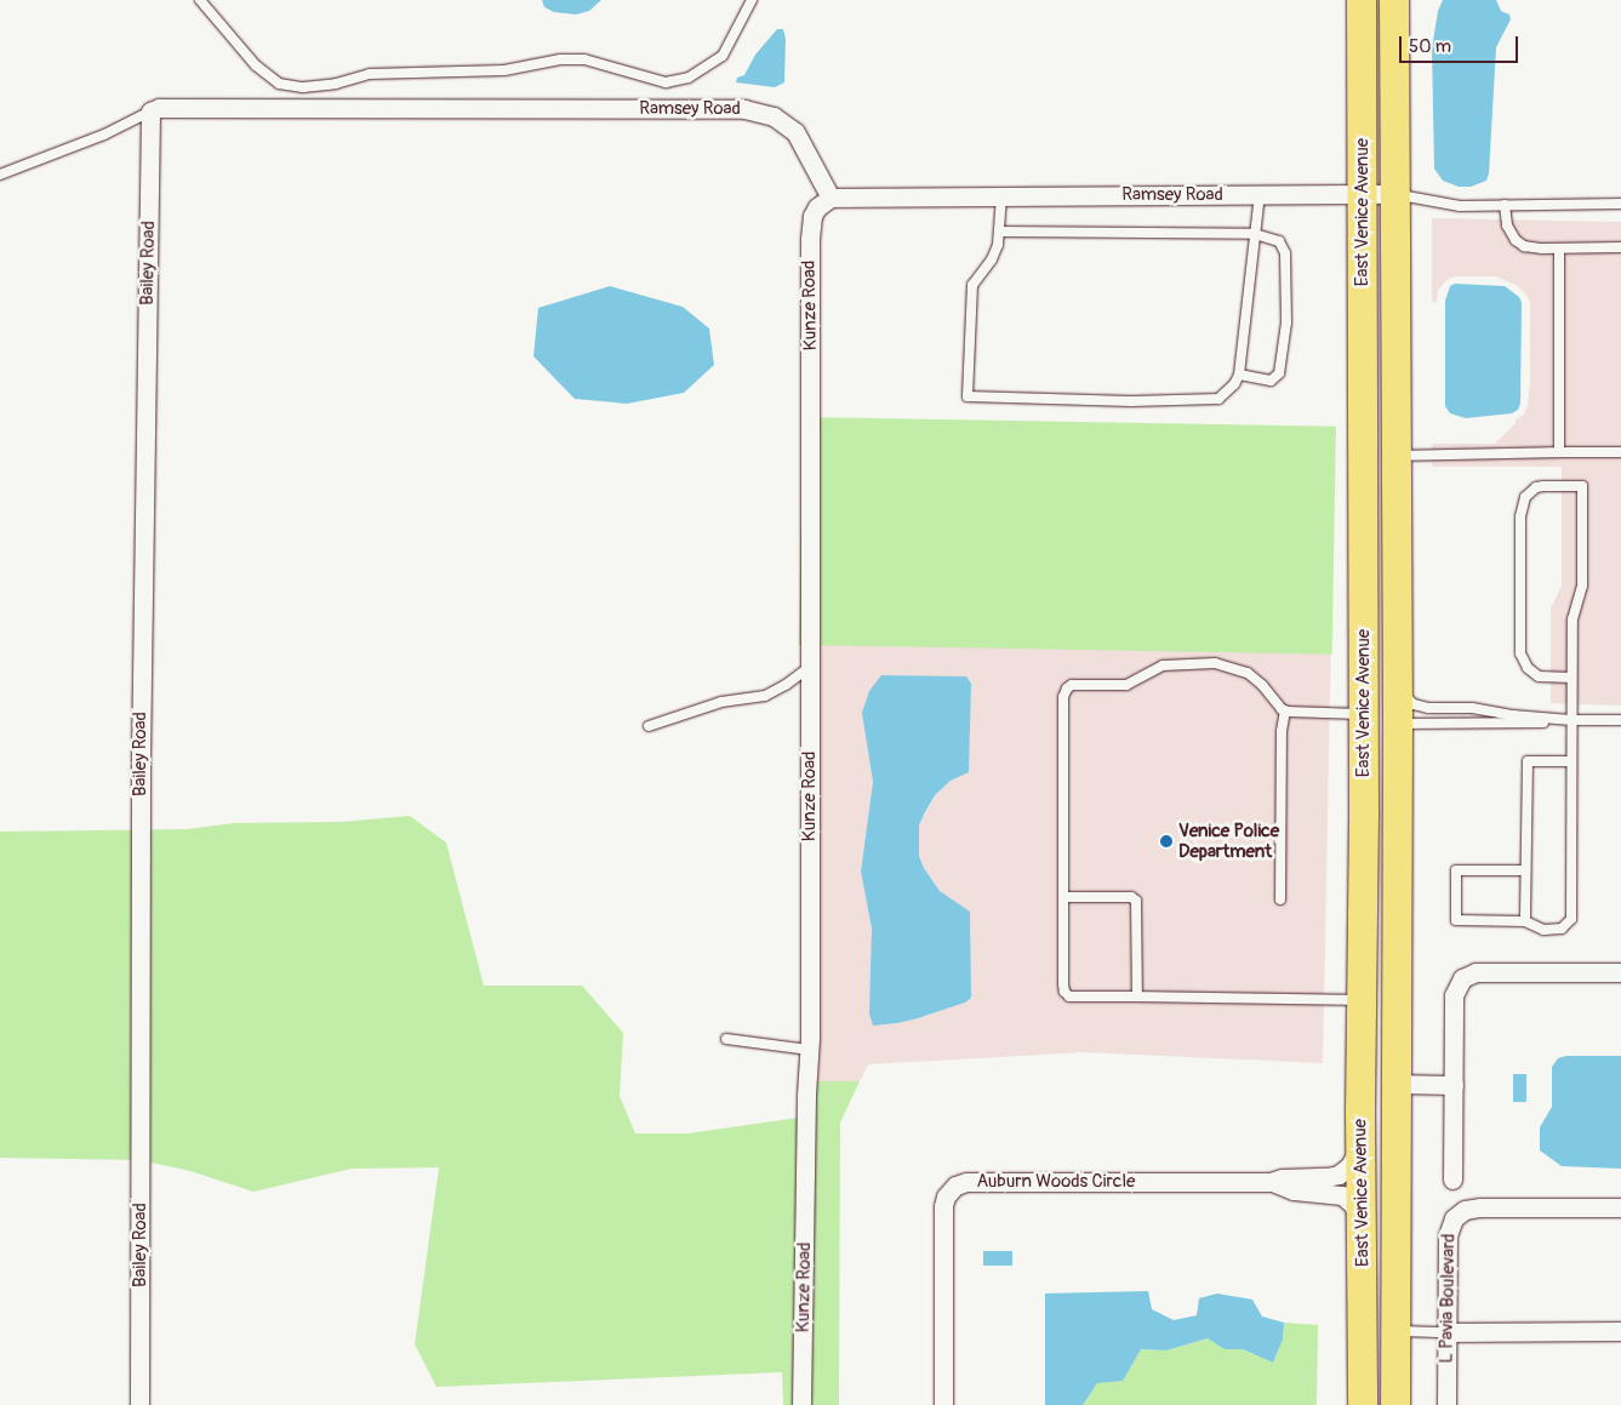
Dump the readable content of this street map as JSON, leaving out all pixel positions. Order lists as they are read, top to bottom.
{
  "streets": {
    "main road": ["East Venice Avenue"],
    "street": [
      "Ramsey Road",
      "Bailey Road",
      "Kunze Road",
      "Auburn Woods Circle",
      "L Pavia Boulevard"
    ]
  },
  "crossings": [
    ["Ramsey Road", "East Venice Avenue"],
    ["Ramsey Road", "Bailey Road"],
    ["Ramsey Road", "Kunze Road"],
    ["East Venice Avenue", "Auburn Woods Circle"]
  ],
  "places": ["Venice Police Department"],
  "scale_bar": "50 m"
}
